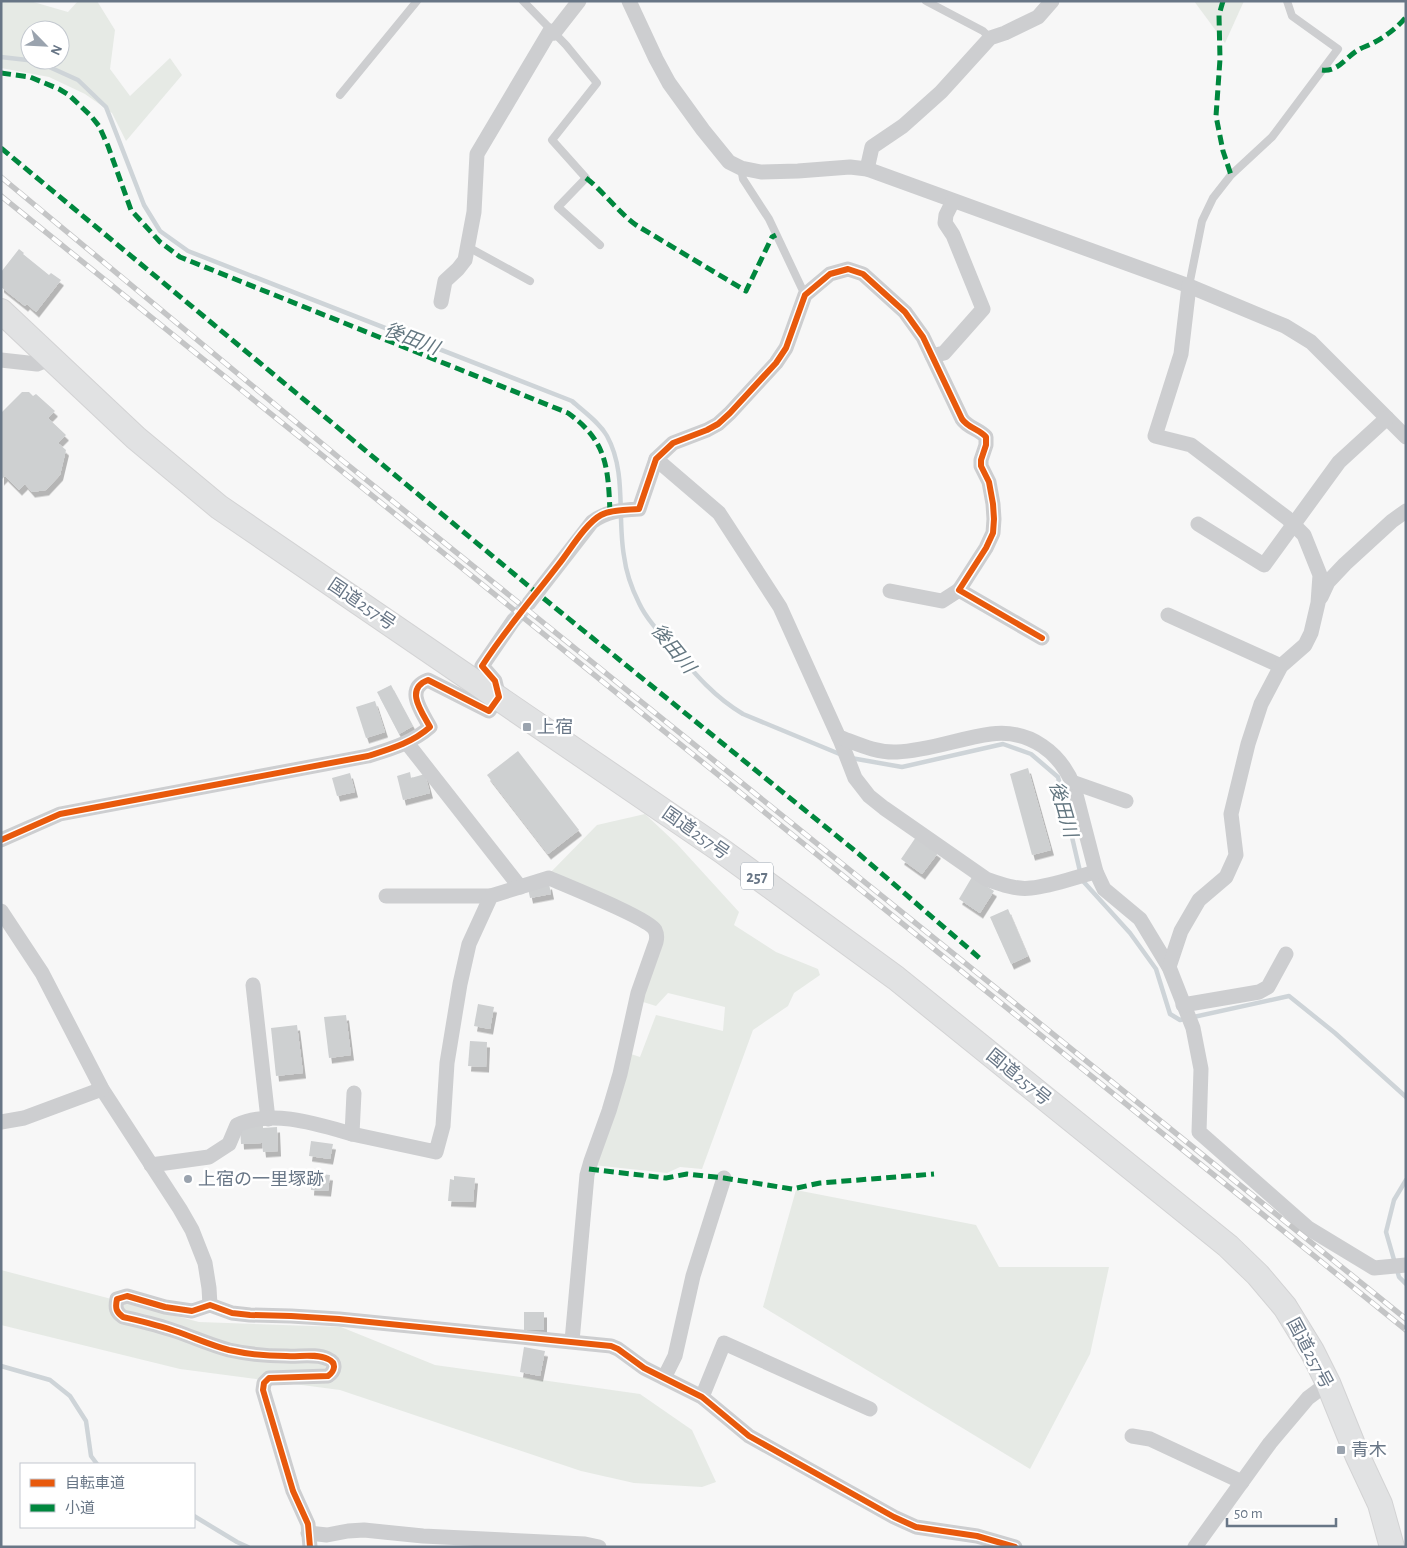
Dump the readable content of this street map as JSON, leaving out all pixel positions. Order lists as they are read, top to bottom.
{
  "streets": {
    "highway": ["国道257号", "257"]
  },
  "water": ["後田川"],
  "places": {
    "transit": ["上宿", "青木"],
    "other": ["上宿の一里塚跡"]
  },
  "legend": ["自転車道", "小道"],
  "scale_bar": "50 m",
  "north": "bottom right"
}
